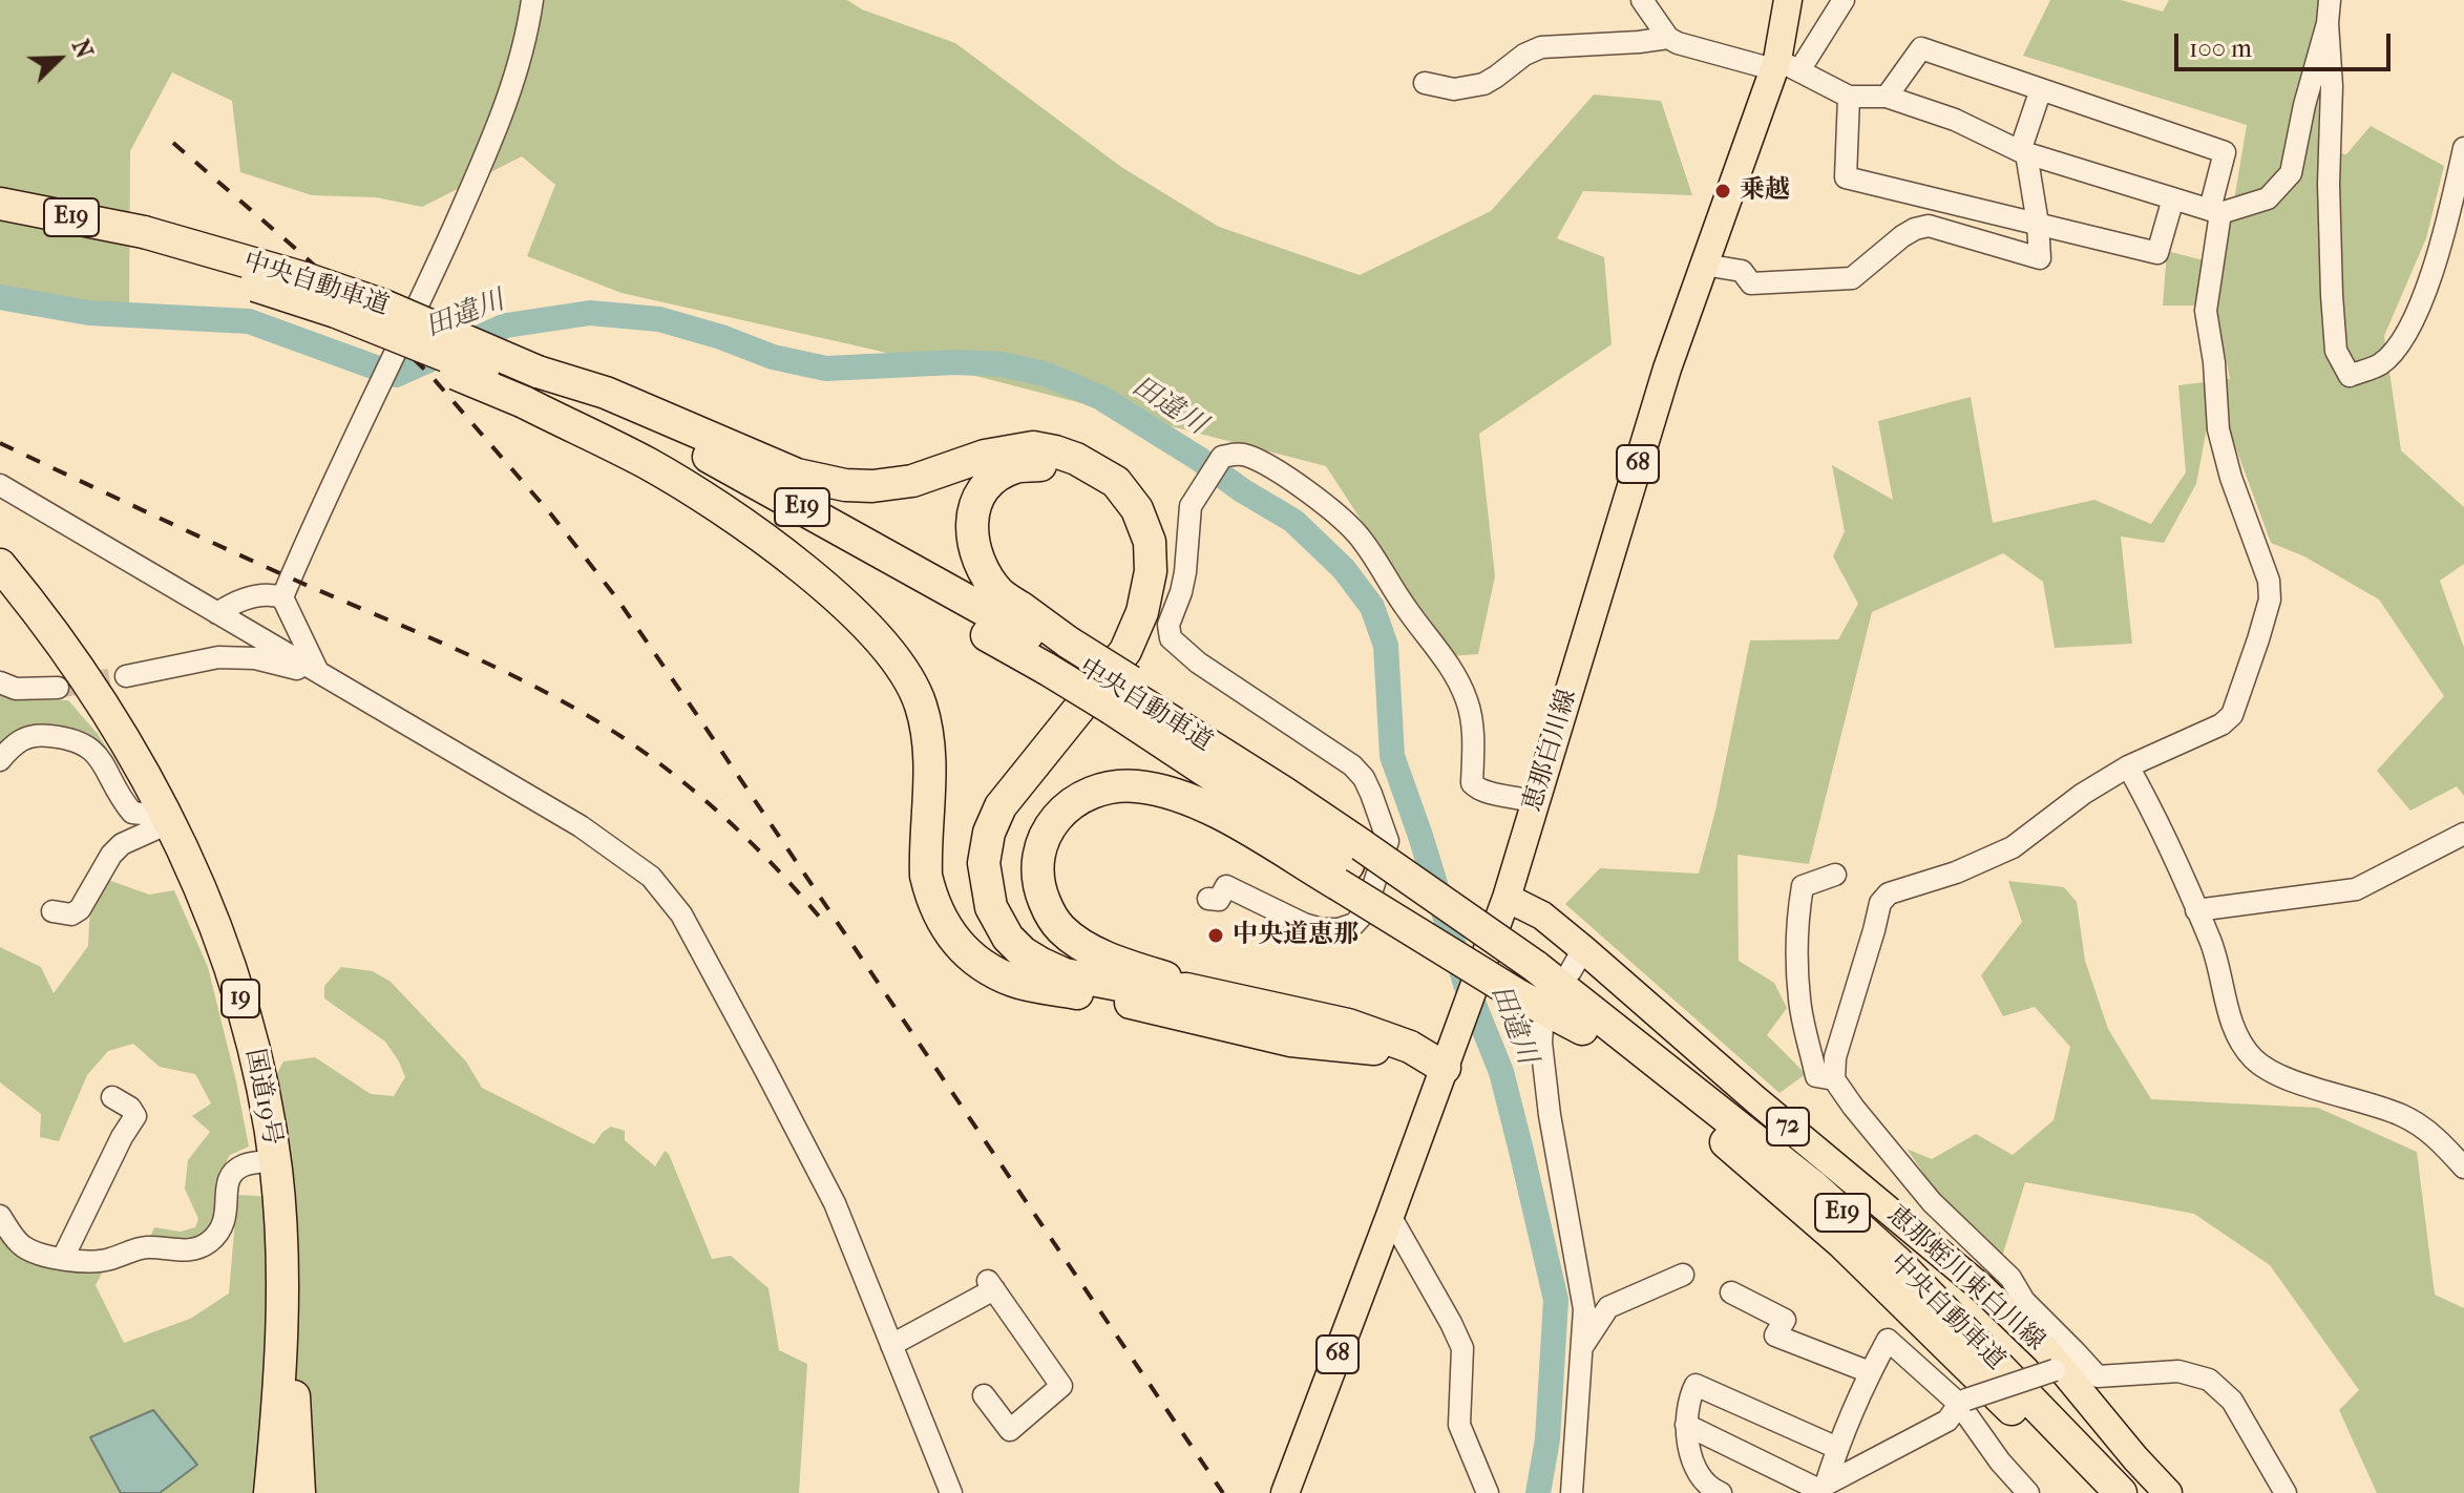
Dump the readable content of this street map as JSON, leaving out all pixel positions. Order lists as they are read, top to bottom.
{
  "streets": {
    "highway": [
      "E19",
      "中央自動車道",
      "19",
      "国道19号"
    ],
    "main road": [
      "68",
      "恵那白川線",
      "72",
      "恵那蛭川東白川線"
    ]
  },
  "crossings": [
    ["恵那白川線", "恵那蛭川東白川線"]
  ],
  "water": ["田違川"],
  "places": ["乗越", "中央道恵那"],
  "scale_bar": "100 m",
  "north": "top right"
}
